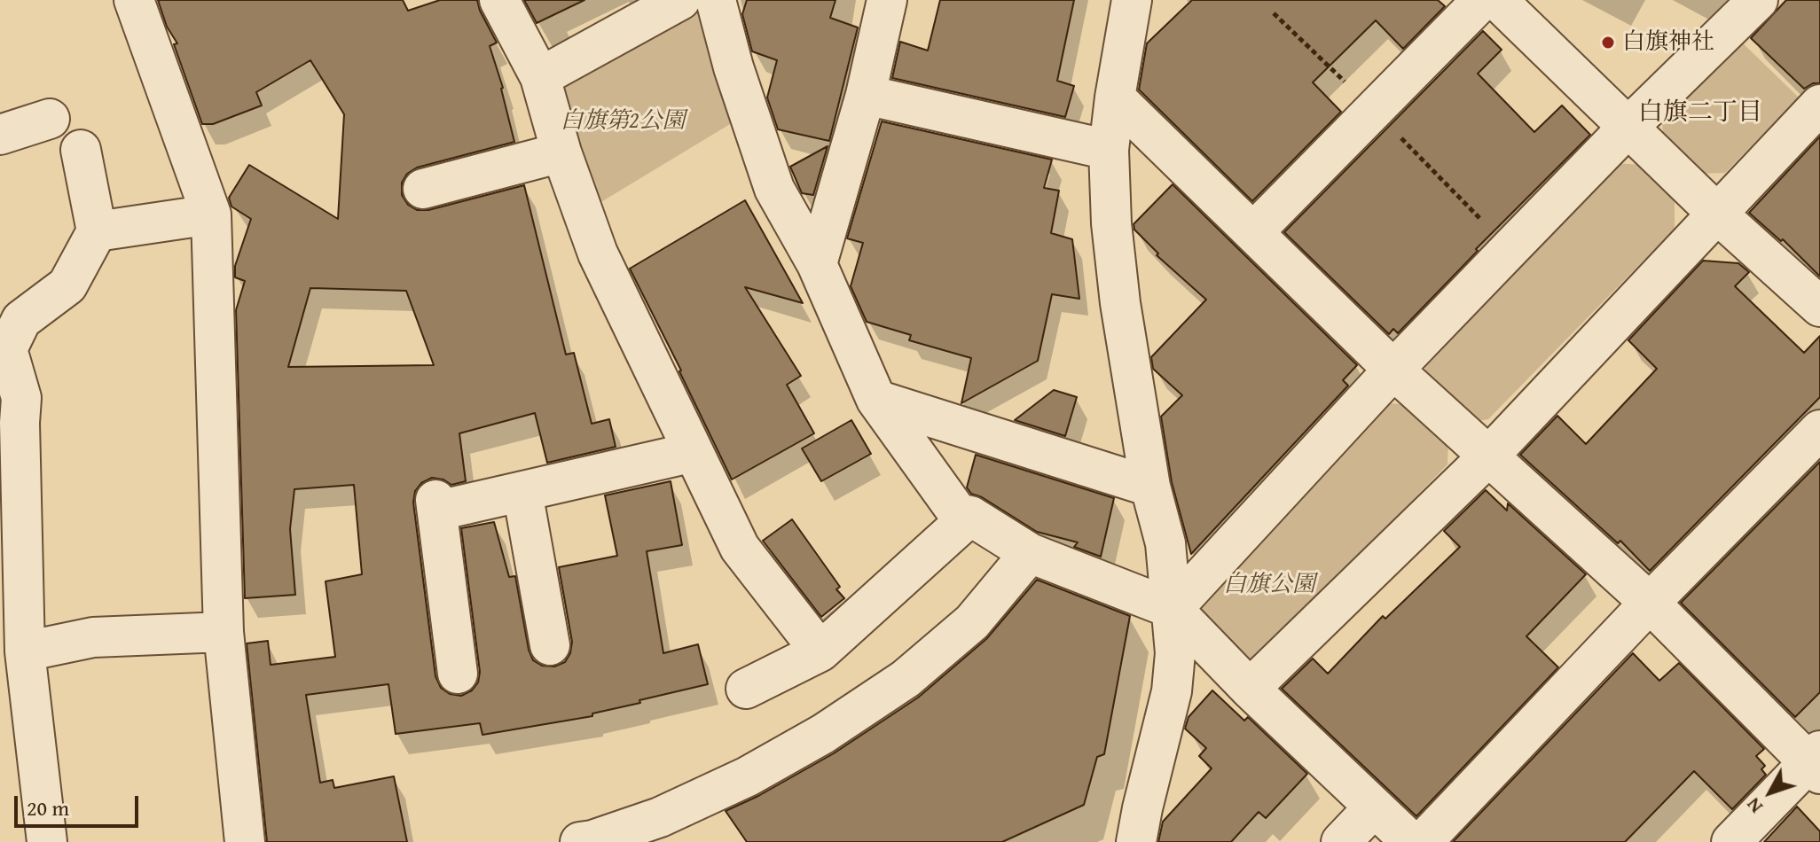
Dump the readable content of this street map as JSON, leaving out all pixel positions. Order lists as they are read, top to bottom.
{
  "districts": ["白旗二丁目"],
  "parks": ["白旗第2公園", "白旗公園"],
  "places": ["白旗神社"],
  "scale_bar": "20 m",
  "north": "bottom left"
}
